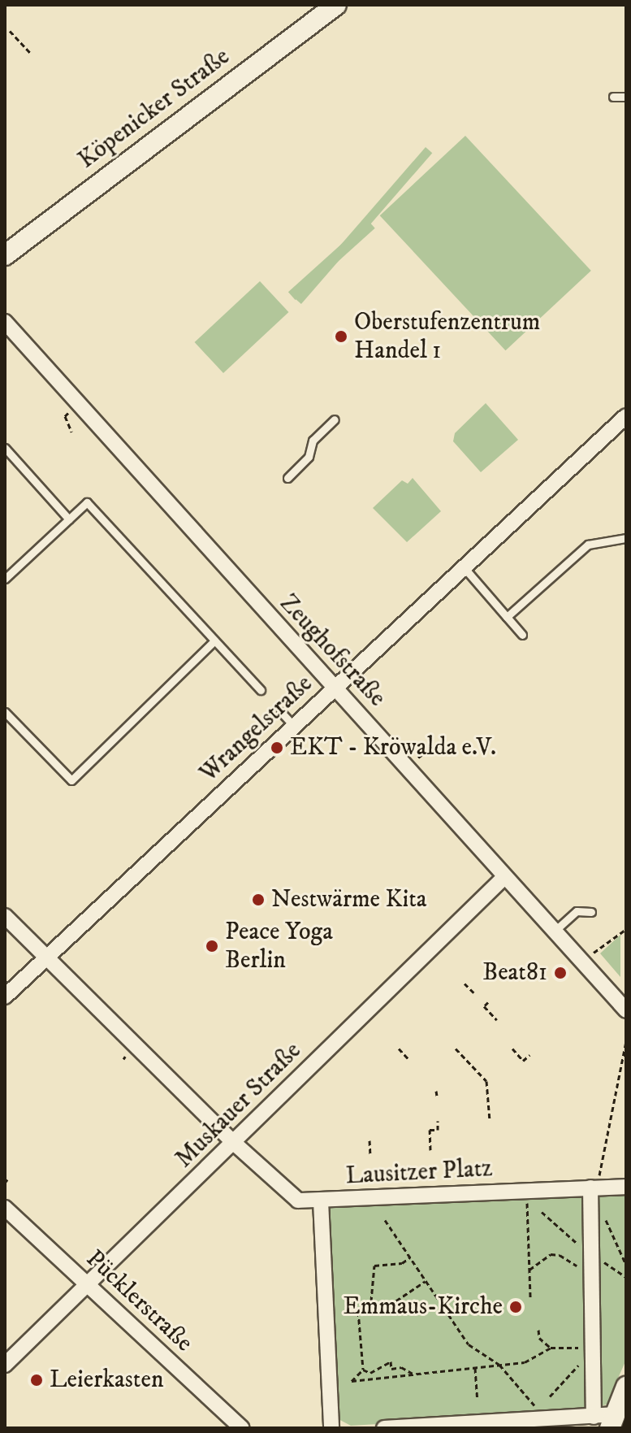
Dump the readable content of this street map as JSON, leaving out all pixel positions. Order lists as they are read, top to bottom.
{
  "streets": {
    "main road": ["Köpenicker Straße"],
    "street": [
      "Zeughofstraße",
      "Wrangelstraße",
      "Muskauer Straße",
      "Lausitzer Platz",
      "Pücklerstraße"
    ]
  },
  "crossings": [
    ["Zeughofstraße", "Wrangelstraße"],
    ["Zeughofstraße", "Muskauer Straße"],
    ["Muskauer Straße", "Pücklerstraße"]
  ],
  "places": [
    "Oberstufenzentrum Handel 1",
    "EKT - Kröwalda e.V.",
    "Nestwärme Kita",
    "Peace Yoga Berlin",
    "Beat81",
    "Emmaus-Kirche",
    "Leierkasten"
  ]
}
